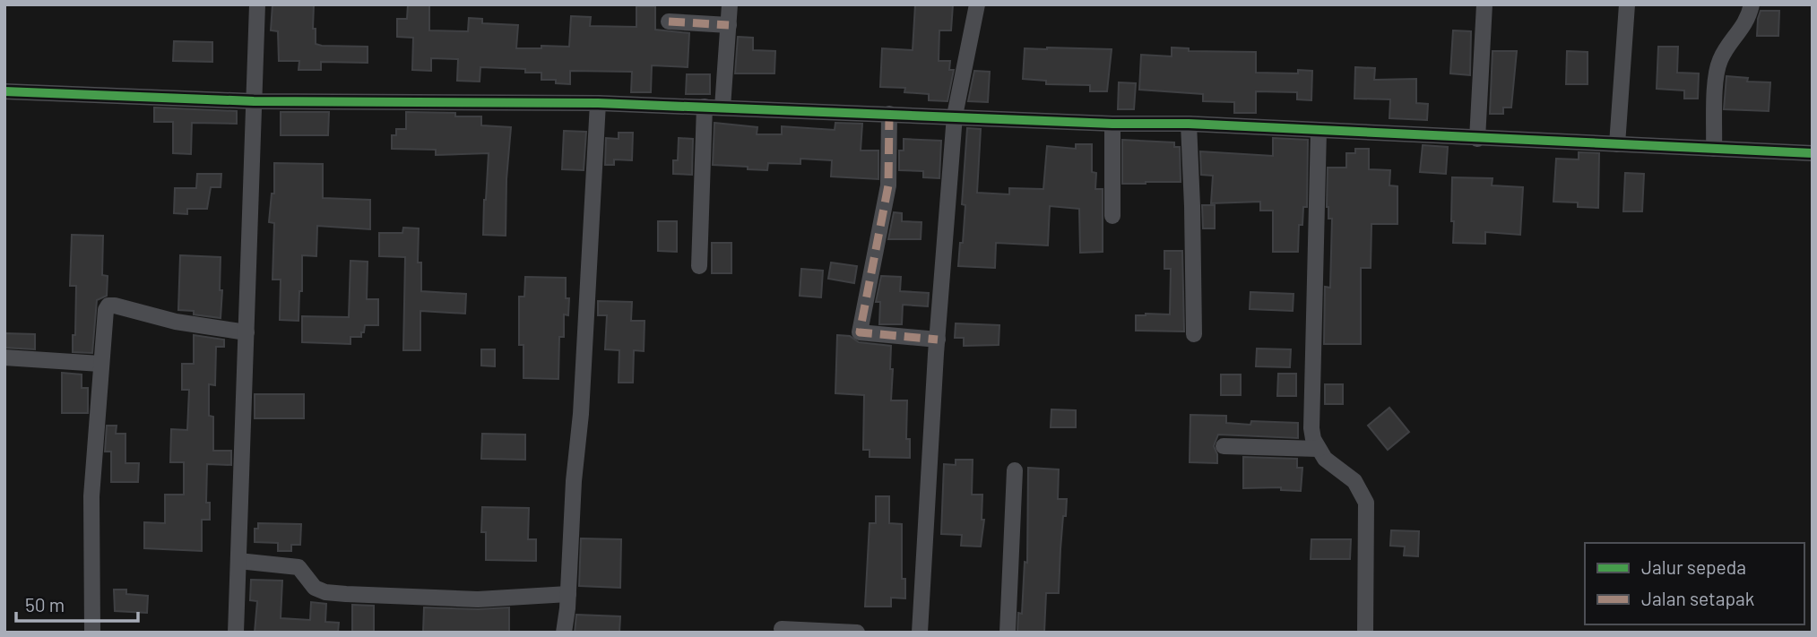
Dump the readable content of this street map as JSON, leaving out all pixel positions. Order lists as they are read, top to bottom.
{
  "legend": ["Jalur sepeda", "Jalan setapak"],
  "scale_bar": "50 m"
}
